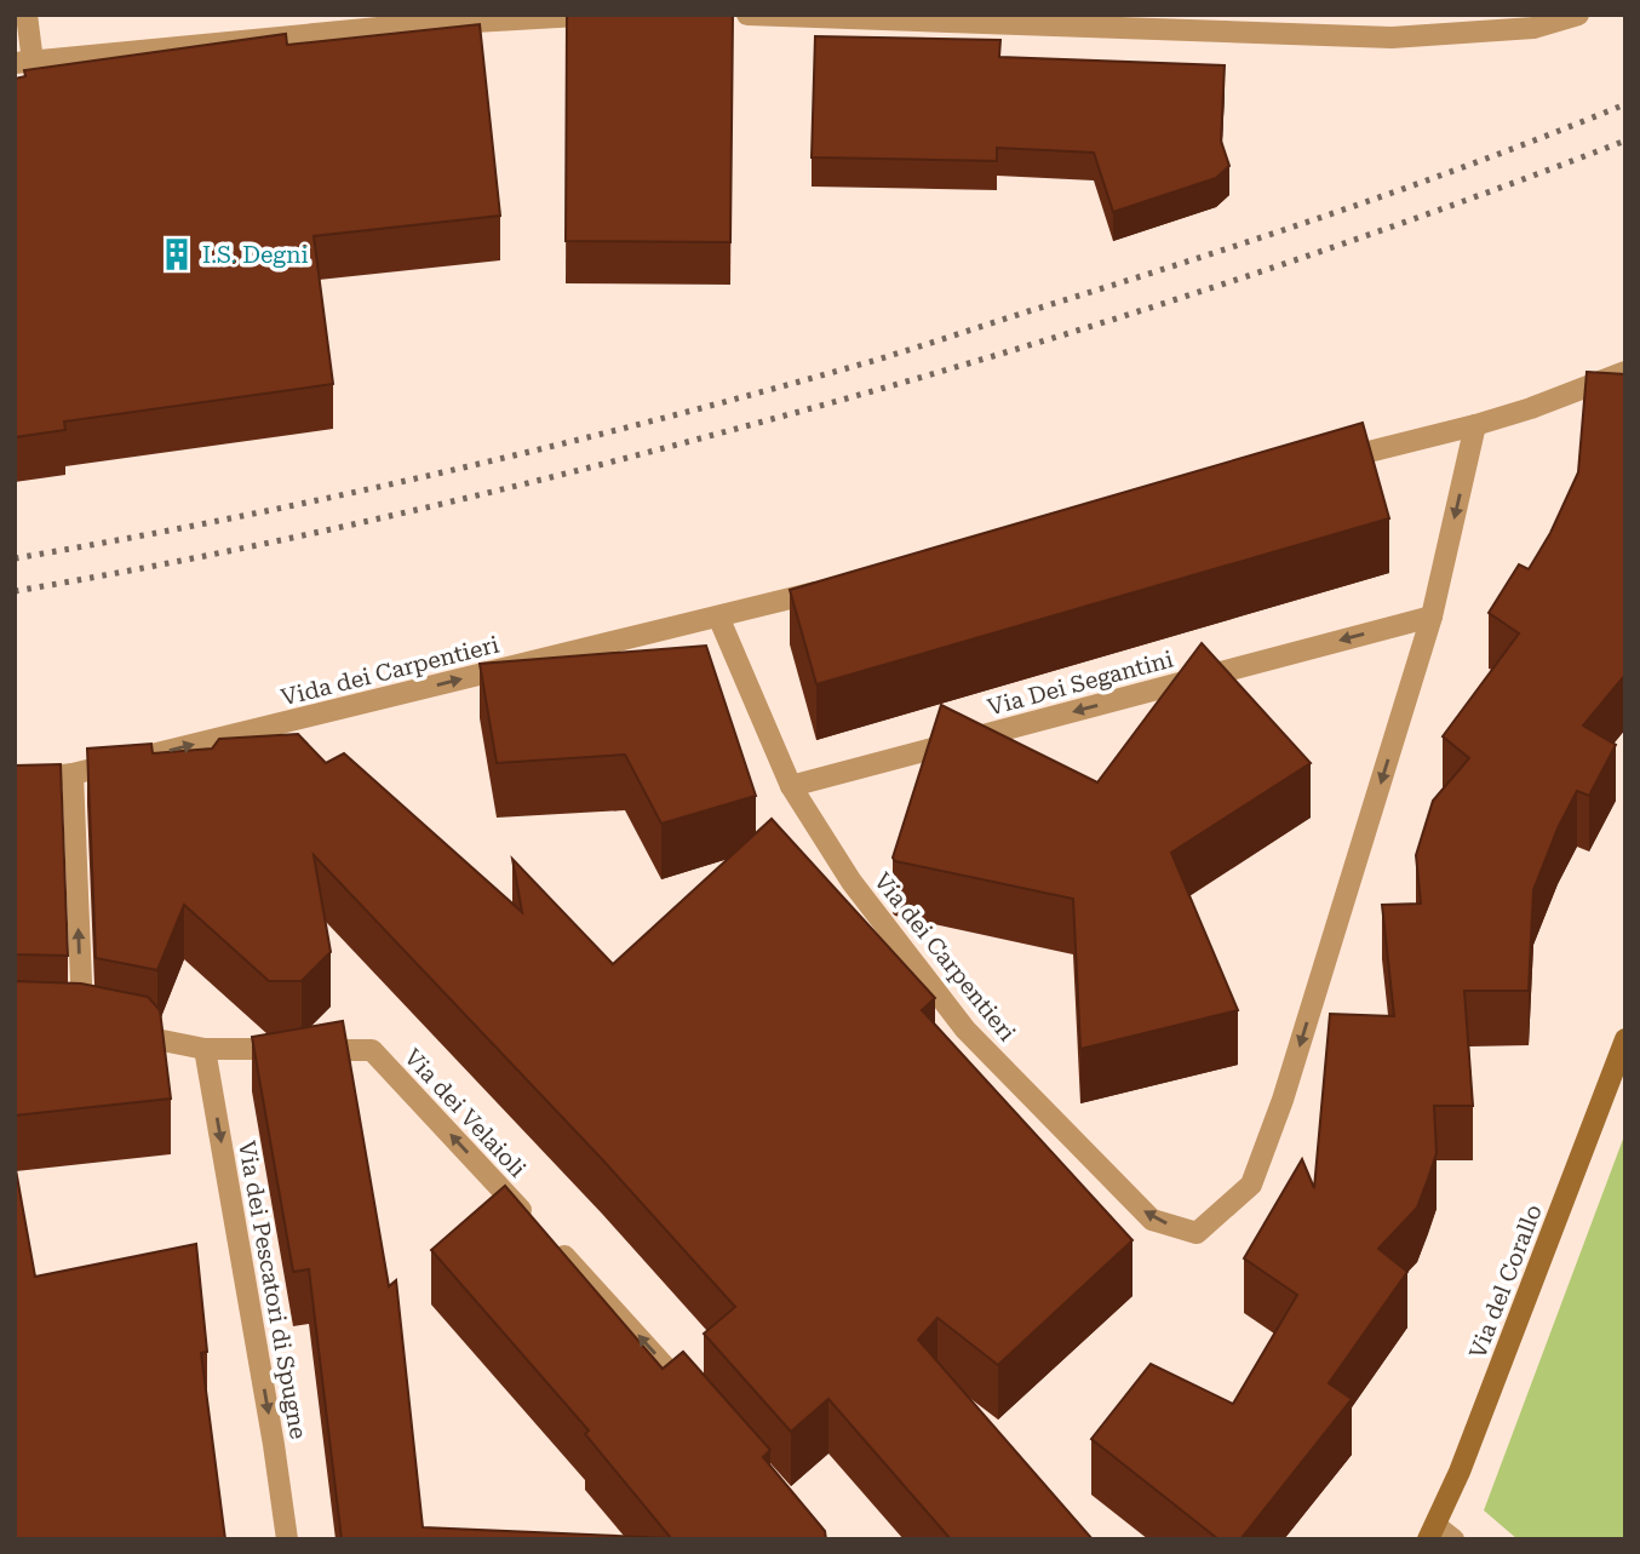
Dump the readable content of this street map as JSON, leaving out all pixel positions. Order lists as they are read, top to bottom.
{
  "streets": {
    "street": [
      "Vida dei Carpentieri",
      "Via Dei Segantini",
      "Via dei Carpentieri",
      "Via dei Velaioli",
      "Via del Corallo",
      "Via dei Pescatori di Spugne"
    ]
  },
  "crossings": [
    ["Vida dei Carpentieri", "Via dei Carpentieri"],
    ["Vida dei Carpentieri", "Via dei Velaioli"],
    ["Via Dei Segantini", "Via dei Carpentieri"],
    ["Via dei Velaioli", "Via dei Pescatori di Spugne"]
  ],
  "one_way": [
    "Vida dei Carpentieri",
    "Via Dei Segantini",
    "Via dei Velaioli",
    "Via dei Pescatori di Spugne"
  ],
  "places": {
    "building": ["I.S. Degni"]
  }
}
